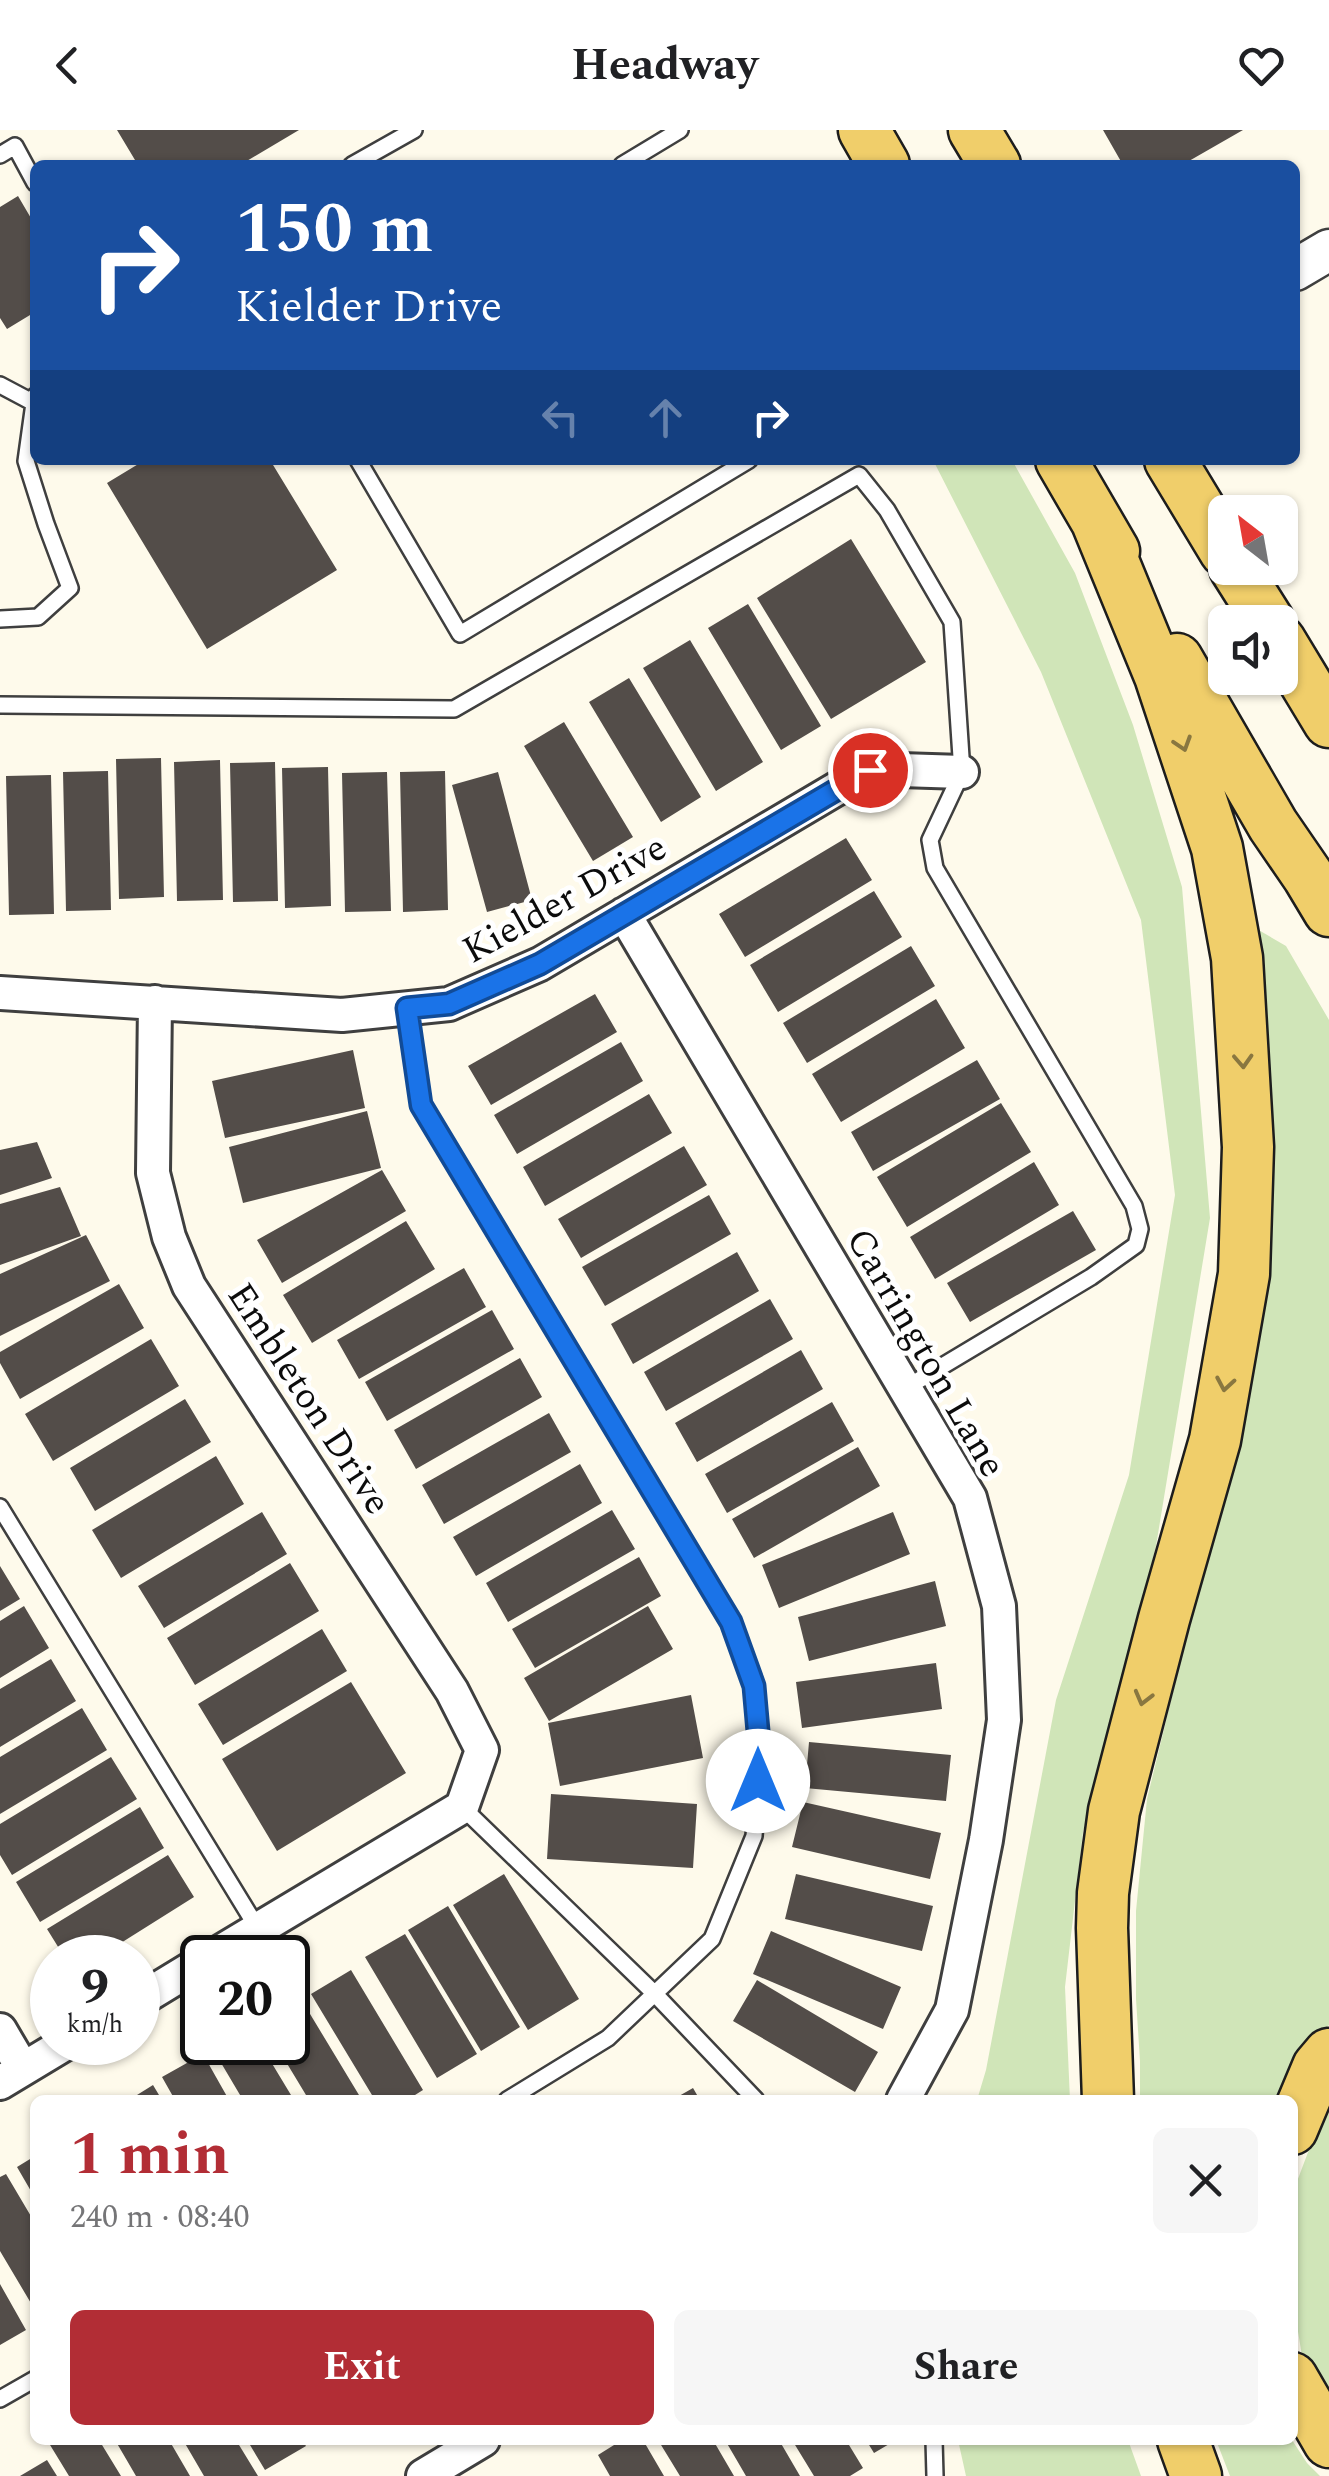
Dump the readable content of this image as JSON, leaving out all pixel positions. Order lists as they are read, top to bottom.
{
  "streets": {
    "street": ["Kielder Drive", "Carrington Lane", "Embleton Drive"]
  },
  "crossings": [
    ["Kielder Drive", "Carrington Lane"],
    ["Kielder Drive", "Embleton Drive"]
  ],
  "north": "top left",
  "page": {
    "header": "Headway",
    "turn": ["150 m", "Kielder Drive"],
    "speed": "9 km/h",
    "limit": "20",
    "heading": ["1 min", "240 m · 08:40"],
    "buttons": ["Exit", "Share"]
  }
}
